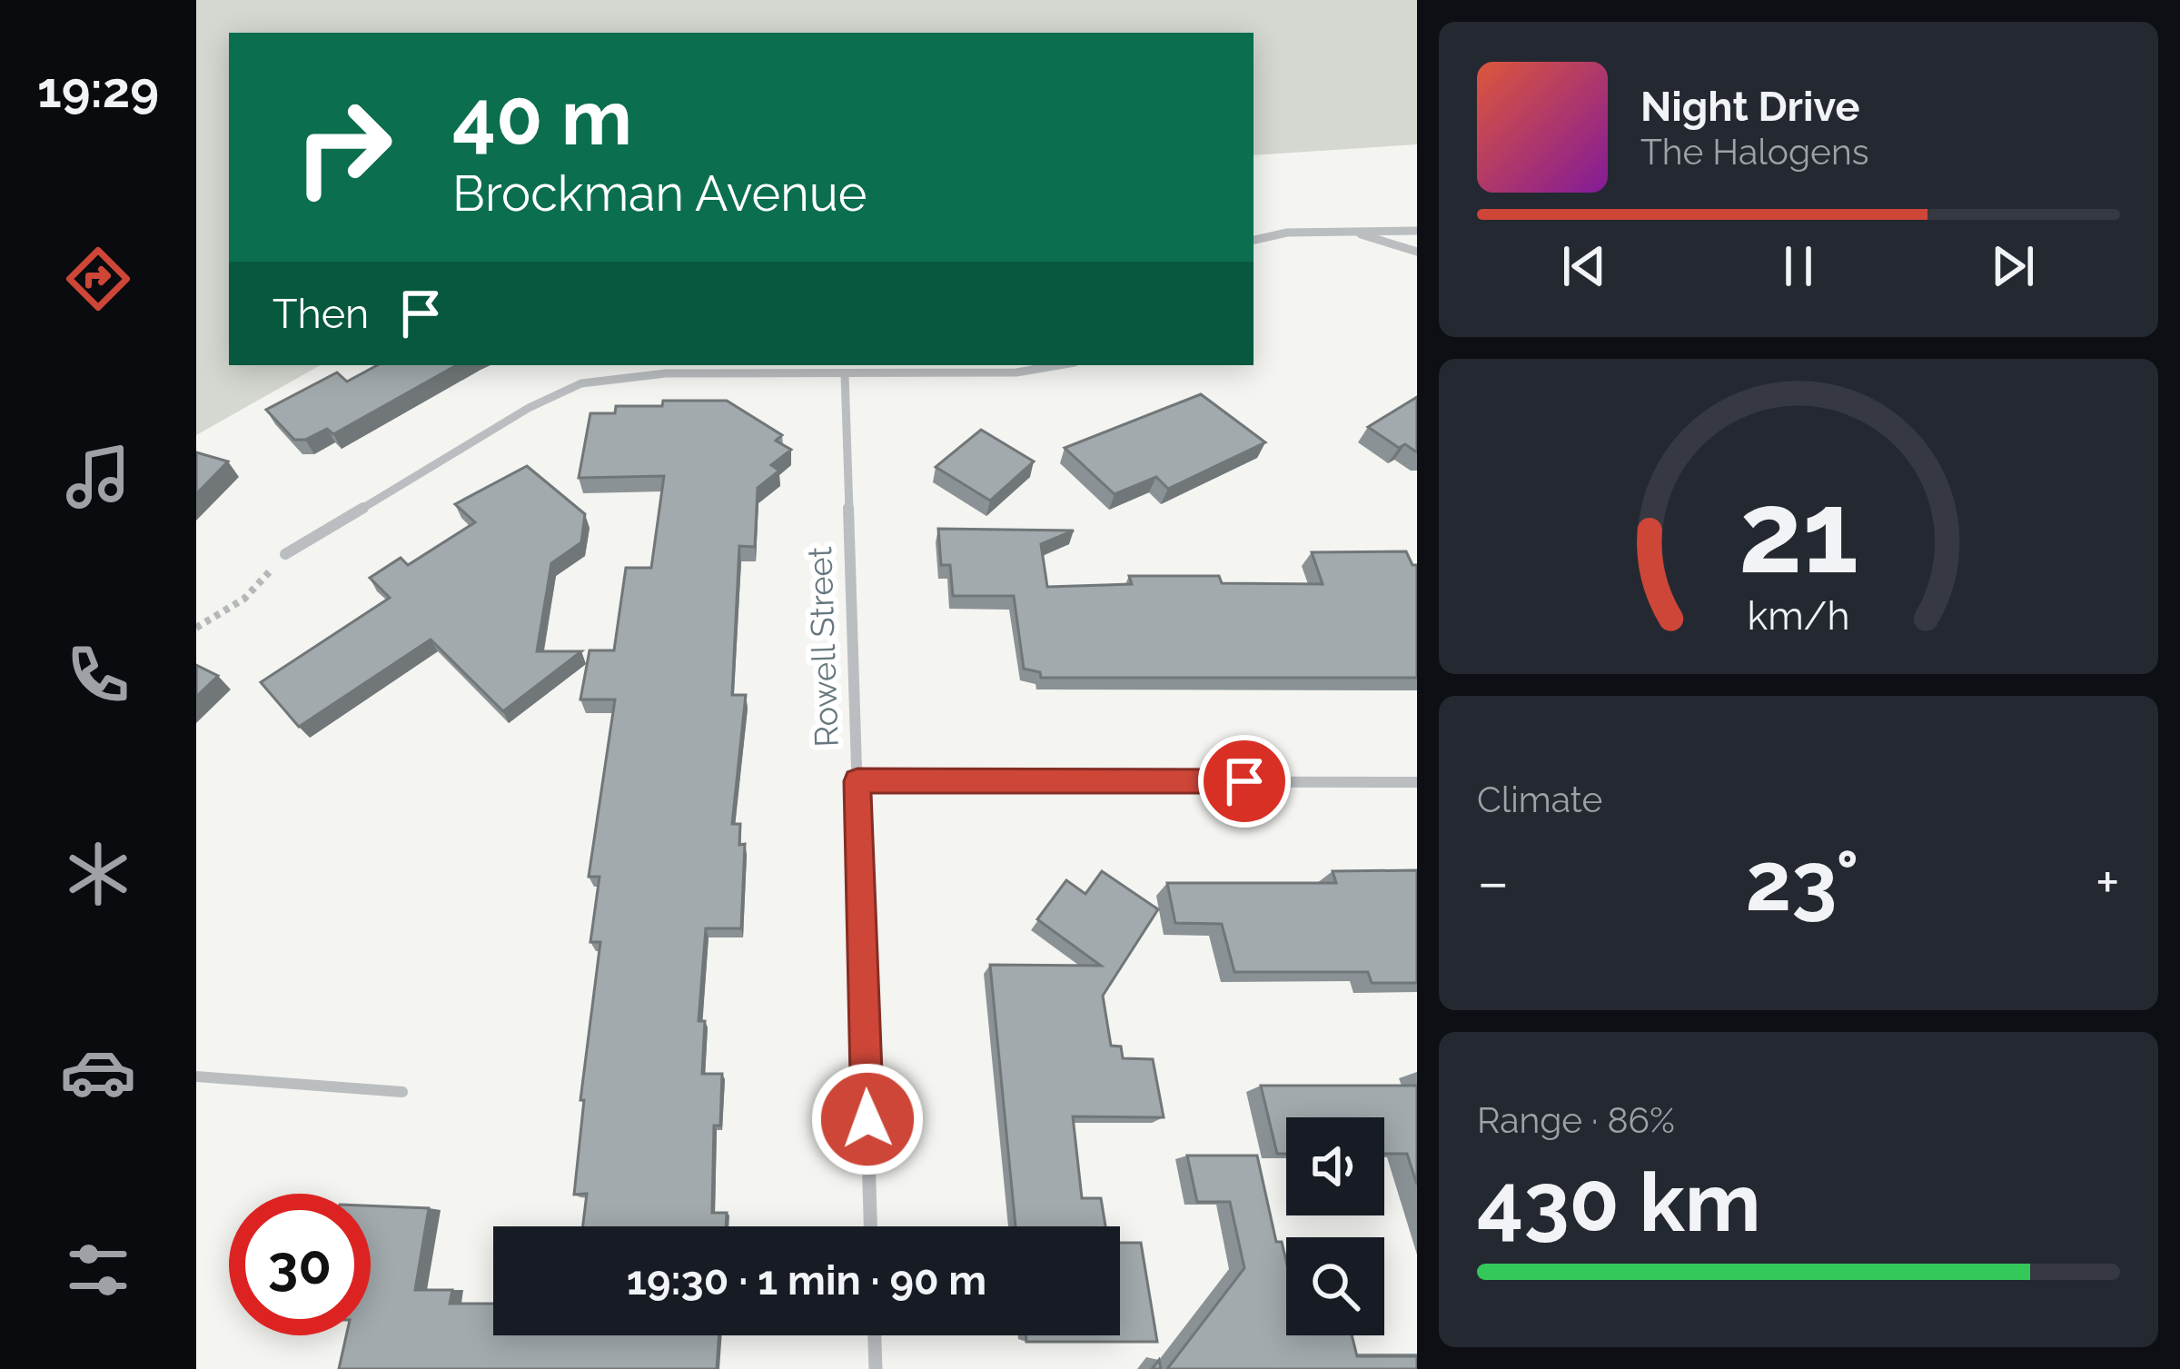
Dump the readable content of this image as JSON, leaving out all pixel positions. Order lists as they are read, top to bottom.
{
  "streets": {
    "street": ["Rowell Street"]
  },
  "page": {
    "tabs": "19:29",
    "turn": ["40 m", "Brockman Avenue"],
    "song": ["Night Drive", "The Halogens"],
    "then": "Then",
    "tile": [
      "Climate",
      ["Range · 86%", "430 km"]
    ],
    "heat": ["−", "23°", "+"],
    "limit": "30",
    "trip": "19:30 · 1 min · 90 m",
    "gauge": ["21", "km/h"]
  }
}
